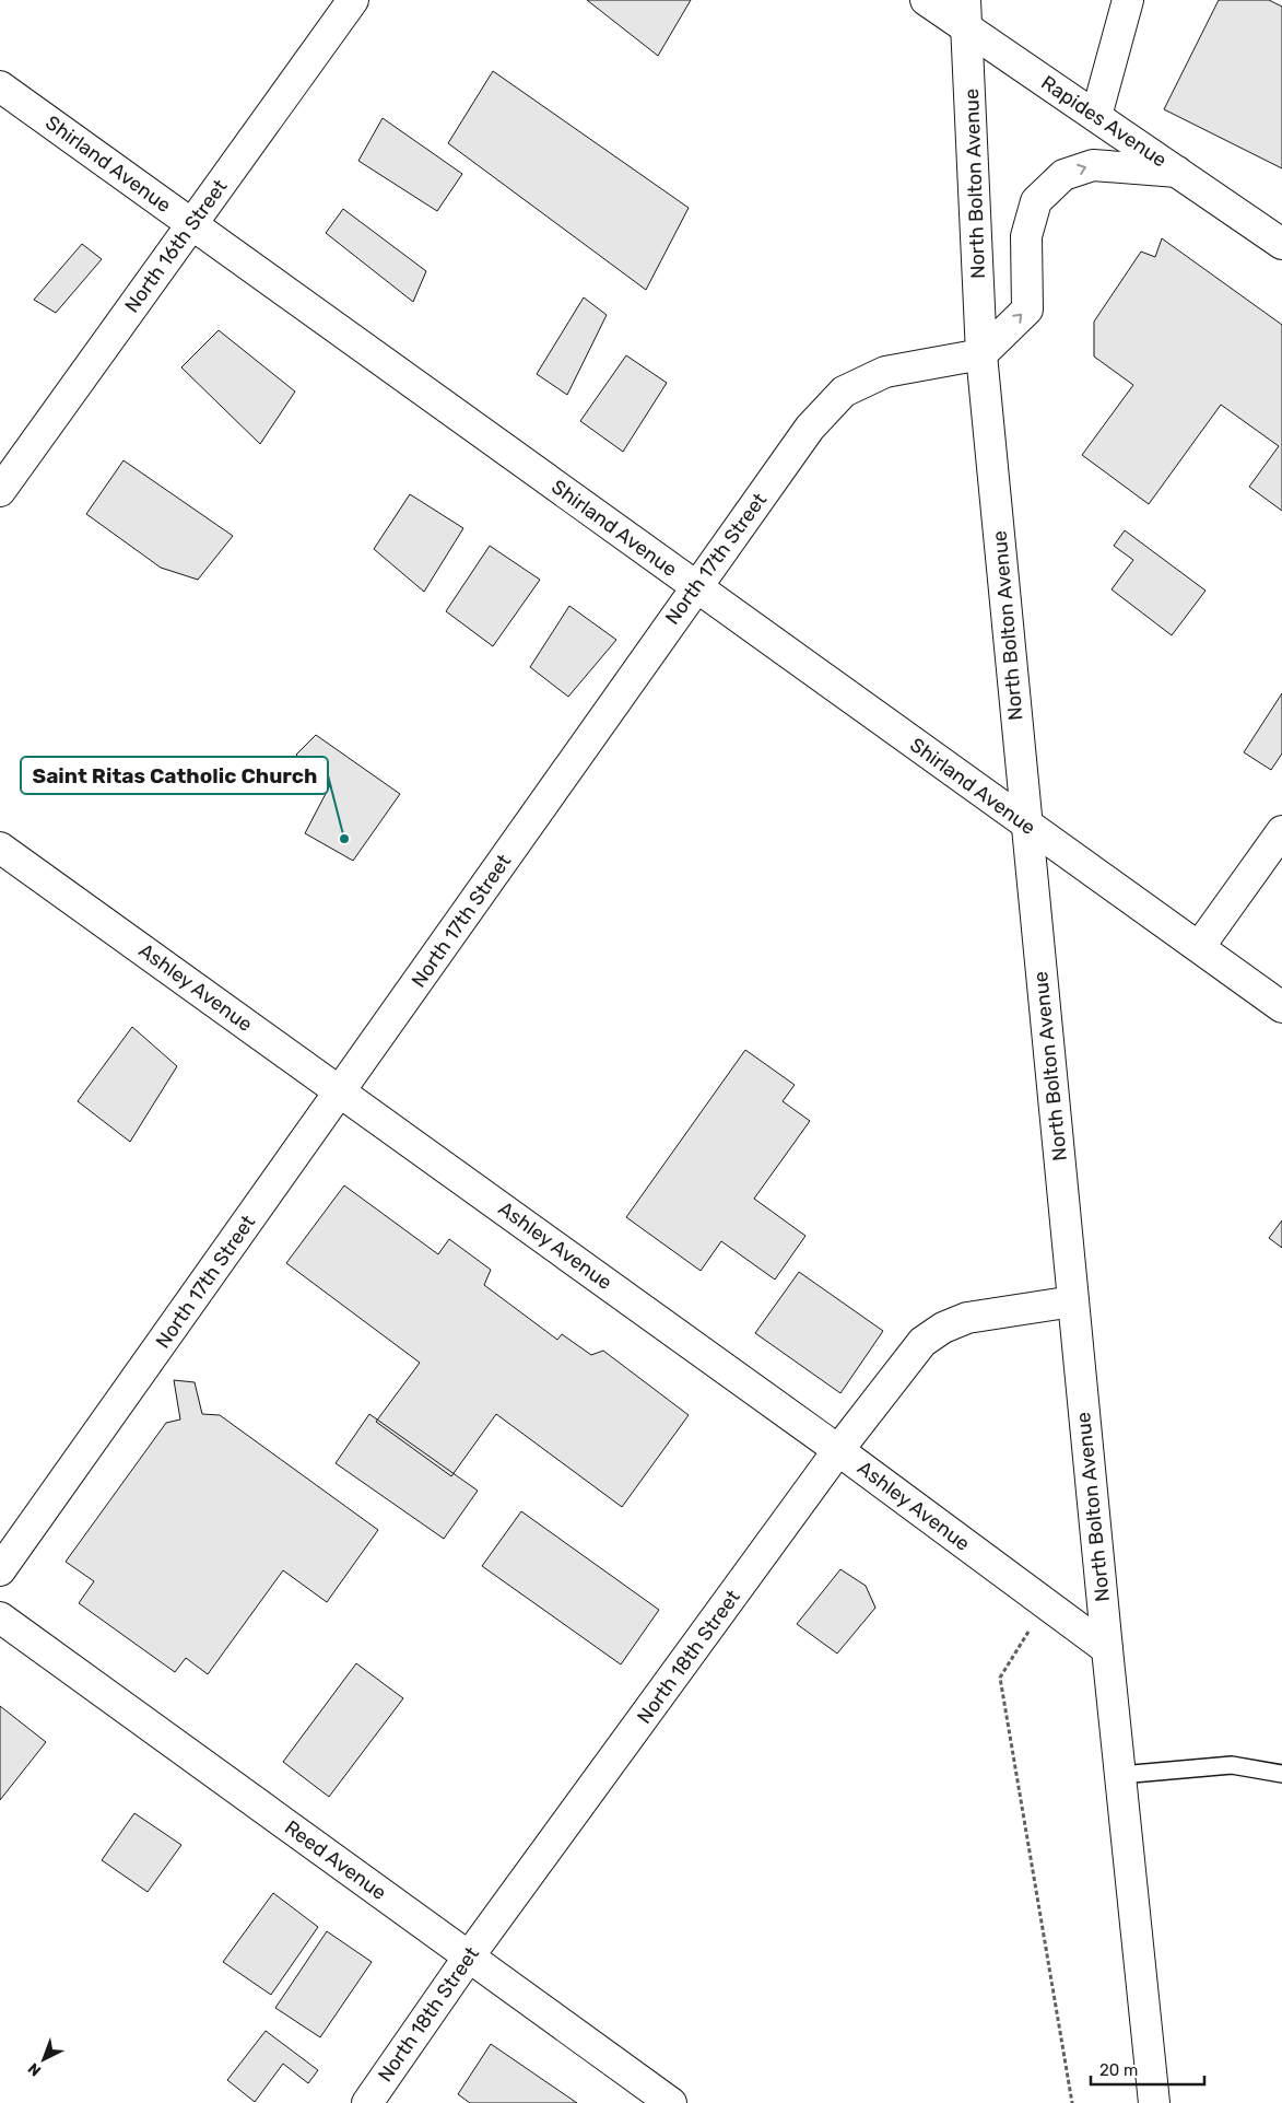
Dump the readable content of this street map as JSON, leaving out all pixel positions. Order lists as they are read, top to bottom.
{
  "streets": {
    "street": [
      "Rapides Avenue",
      "Shirland Avenue",
      "North Bolton Avenue",
      "North 16th Street",
      "North 17th Street",
      "Ashley Avenue",
      "North 18th Street",
      "Reed Avenue"
    ]
  },
  "crossings": [
    ["Rapides Avenue", "North Bolton Avenue"],
    ["Shirland Avenue", "North Bolton Avenue"],
    ["Shirland Avenue", "North 16th Street"],
    ["Shirland Avenue", "North 17th Street"],
    ["North Bolton Avenue", "North 17th Street"],
    ["North Bolton Avenue", "Ashley Avenue"],
    ["North Bolton Avenue", "North 18th Street"],
    ["North 17th Street", "Ashley Avenue"],
    ["Ashley Avenue", "North 18th Street"],
    ["North 18th Street", "Reed Avenue"]
  ],
  "places": ["Saint Ritas Catholic Church"],
  "scale_bar": "20 m",
  "north": "bottom left"
}
